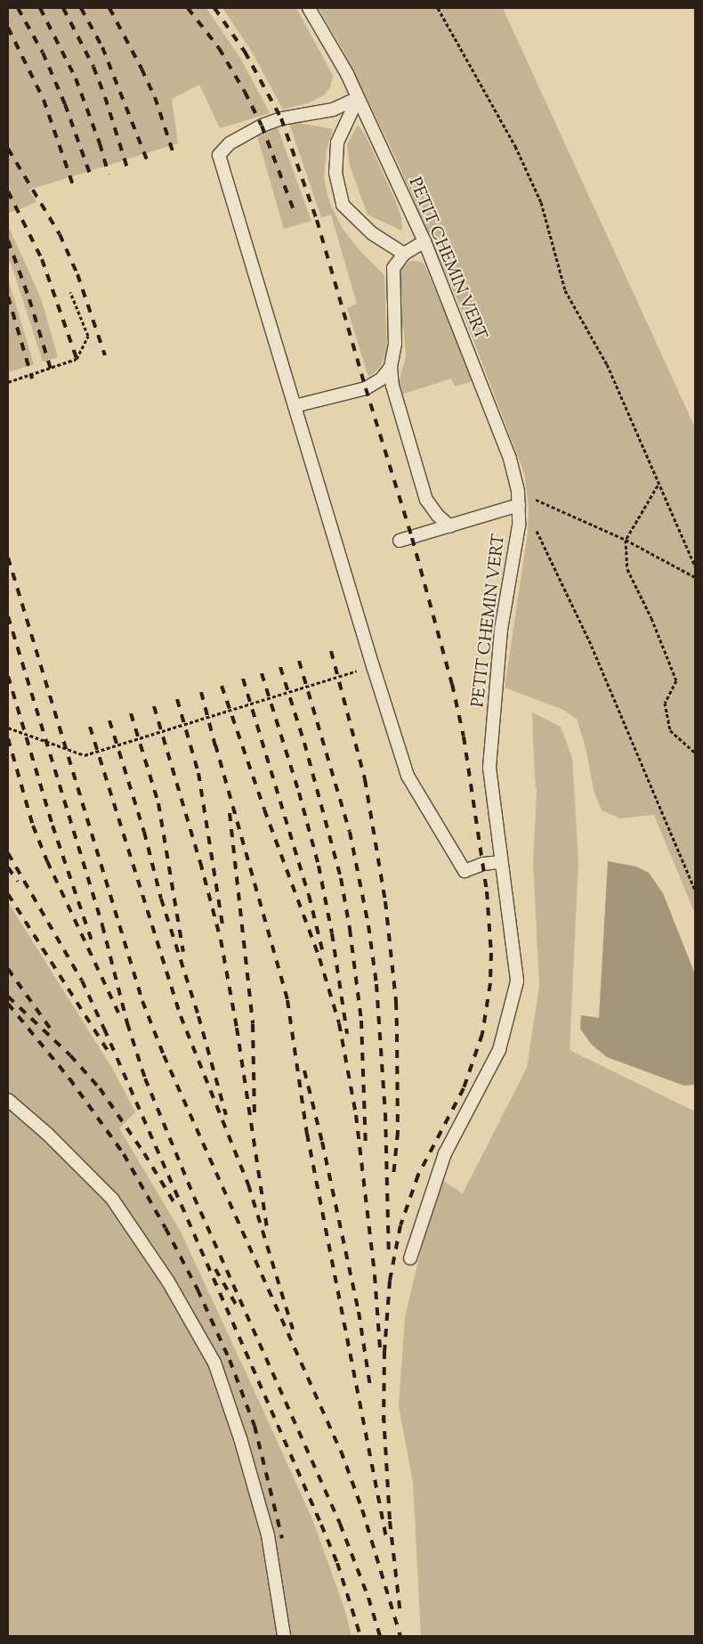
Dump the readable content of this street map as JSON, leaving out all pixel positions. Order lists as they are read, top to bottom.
{
  "streets": {
    "lane": ["PETIT CHEMIN VERT"]
  }
}
